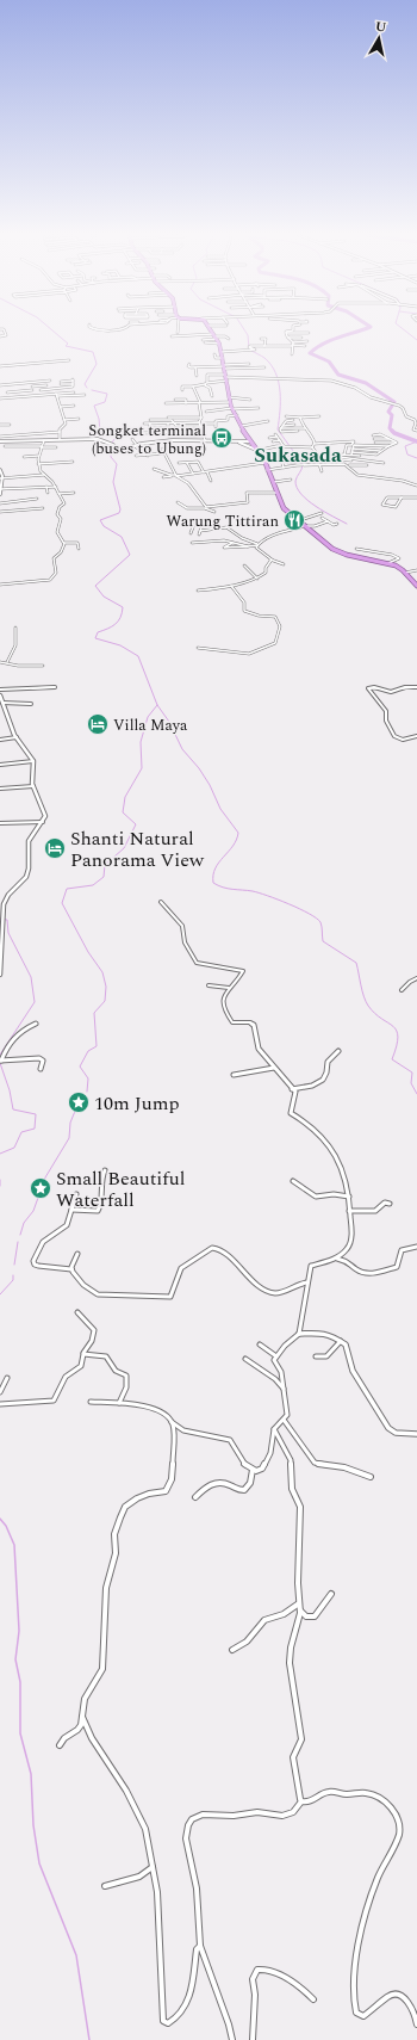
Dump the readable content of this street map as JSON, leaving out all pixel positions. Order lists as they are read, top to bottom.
{
  "districts": ["Sukasada"],
  "places": {
    "bus stop": ["Songket terminal (buses to Ubung)"],
    "restaurant": ["Warung Tittiran"],
    "hotel": ["Villa Maya", "Shanti Natural Panorama View"],
    "place": ["10m Jump", "Small Beautiful Waterfall"]
  },
  "north": "top"
}
